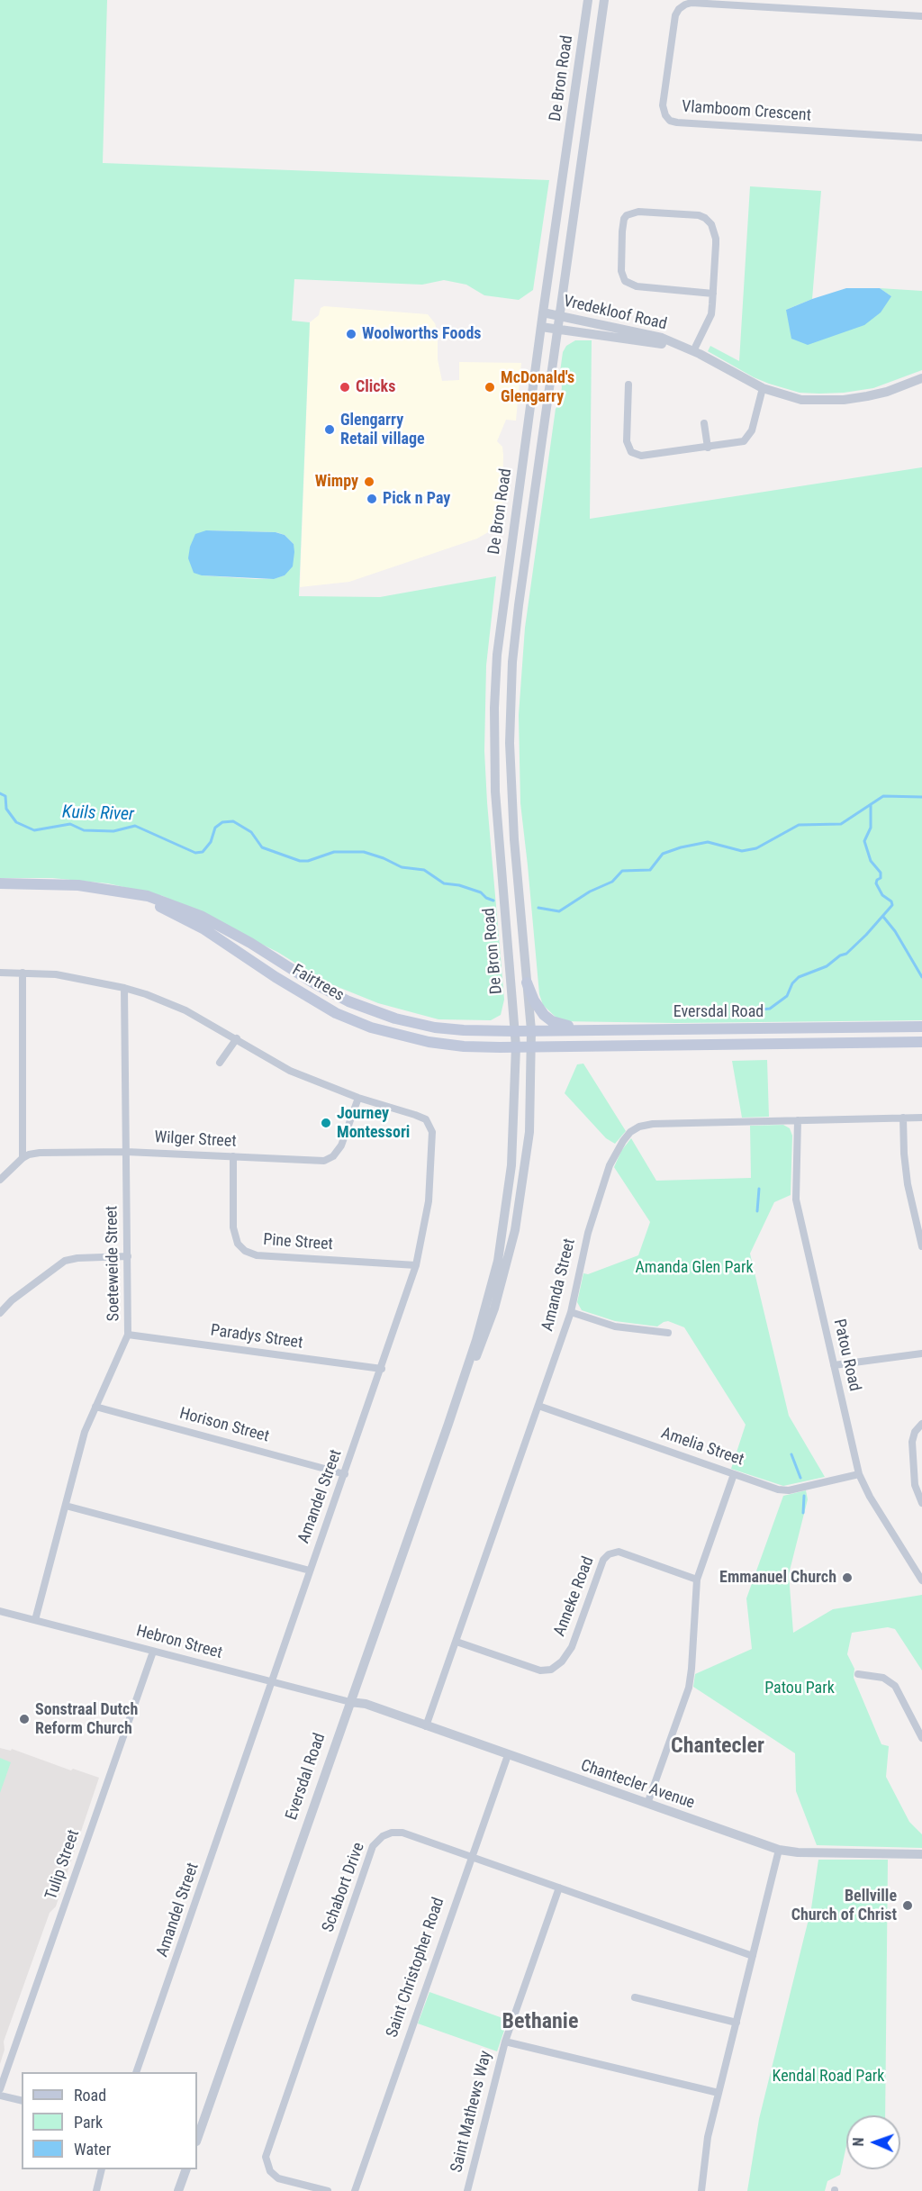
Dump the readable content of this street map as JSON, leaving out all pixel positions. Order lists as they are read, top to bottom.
{
  "streets": {
    "main road": ["Fairtrees", "Eversdal Road"],
    "street": [
      "De Bron Road",
      "Vlamboom Crescent",
      "Vredekloof Road",
      "Wilger Street",
      "Pine Street",
      "Soeteweide Street",
      "Amanda Street",
      "Paradys Street",
      "Patou Road",
      "Horison Street",
      "Amelia Street",
      "Amandel Street",
      "Anneke Road",
      "Hebron Street",
      "Chantecler Avenue",
      "Tulip Street",
      "Schabort Drive",
      "Saint Christopher Road",
      "Saint Mathews Way"
    ]
  },
  "crossings": [
    ["De Bron Road", "Vredekloof Road"],
    ["De Bron Road", "Fairtrees"],
    ["De Bron Road", "Eversdal Road"],
    ["Fairtrees", "Eversdal Road"],
    ["Eversdal Road", "Hebron Street"],
    ["Eversdal Road", "Chantecler Avenue"],
    ["Wilger Street", "Pine Street"],
    ["Wilger Street", "Soeteweide Street"],
    ["Wilger Street", "Amandel Street"],
    ["Pine Street", "Amandel Street"],
    ["Soeteweide Street", "Paradys Street"],
    ["Soeteweide Street", "Horison Street"],
    ["Soeteweide Street", "Amandel Street"],
    ["Soeteweide Street", "Hebron Street"],
    ["Amanda Street", "Patou Road"],
    ["Amanda Street", "Amelia Street"],
    ["Amanda Street", "Anneke Road"],
    ["Amanda Street", "Chantecler Avenue"],
    ["Paradys Street", "Amandel Street"],
    ["Patou Road", "Amelia Street"],
    ["Horison Street", "Amandel Street"],
    ["Amandel Street", "Hebron Street"],
    ["Hebron Street", "Chantecler Avenue"],
    ["Hebron Street", "Tulip Street"],
    ["Chantecler Avenue", "Saint Christopher Road"],
    ["Schabort Drive", "Saint Christopher Road"],
    ["Schabort Drive", "Saint Mathews Way"]
  ],
  "districts": ["Chantecler", "Bethanie"],
  "water": ["Kuils River"],
  "parks": ["Amanda Glen Park", "Patou Park", "Kendal Road Park"],
  "places": [
    "Woolworths Foods",
    "Clicks",
    "McDonald's Glengarry",
    "Glengarry Retail village",
    "Wimpy",
    "Pick n Pay",
    "Journey Montessori",
    "Emmanuel Church",
    "Sonstraal Dutch Reform Church",
    "Bellville Church of Christ"
  ],
  "legend": ["Road", "Park", "Water"],
  "north": "left"
}
